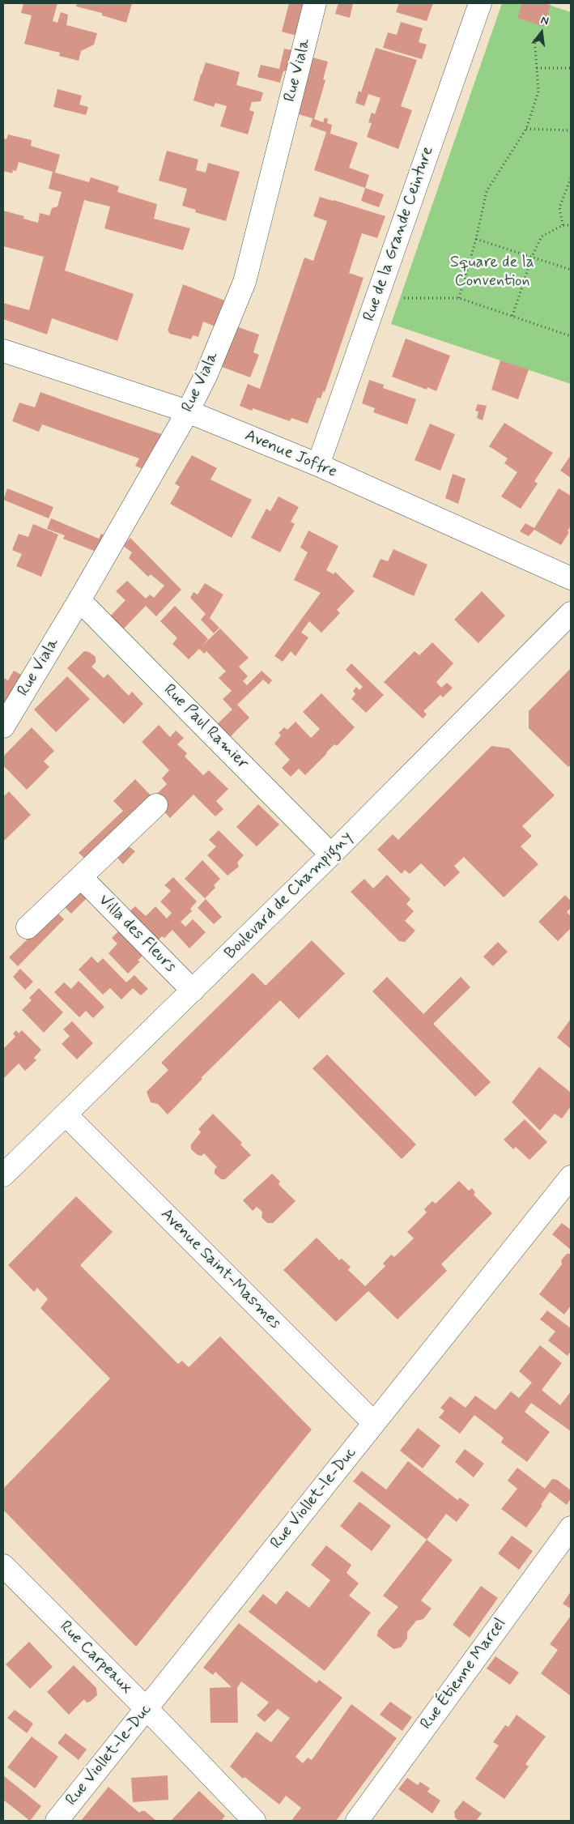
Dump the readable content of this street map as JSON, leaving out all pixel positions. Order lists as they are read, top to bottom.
{
  "streets": {
    "street": [
      "Rue Viala",
      "Rue de la Grande Ceinture",
      "Avenue Joffre",
      "Rue Paul Ramier",
      "Boulevard de Champigny",
      "Villa des Fleurs",
      "Avenue Saint-Masmes",
      "Rue Viollet-le-Duc",
      "Rue Carpeaux",
      "Rue Étienne Marcel"
    ]
  },
  "crossings": [
    ["Rue Viala", "Avenue Joffre"],
    ["Rue Viala", "Rue Paul Ramier"],
    ["Rue de la Grande Ceinture", "Avenue Joffre"],
    ["Rue Paul Ramier", "Boulevard de Champigny"],
    ["Boulevard de Champigny", "Villa des Fleurs"],
    ["Boulevard de Champigny", "Avenue Saint-Masmes"],
    ["Avenue Saint-Masmes", "Rue Viollet-le-Duc"],
    ["Rue Viollet-le-Duc", "Rue Carpeaux"]
  ],
  "parks": ["Square de la Convention"],
  "north": "top"
}
